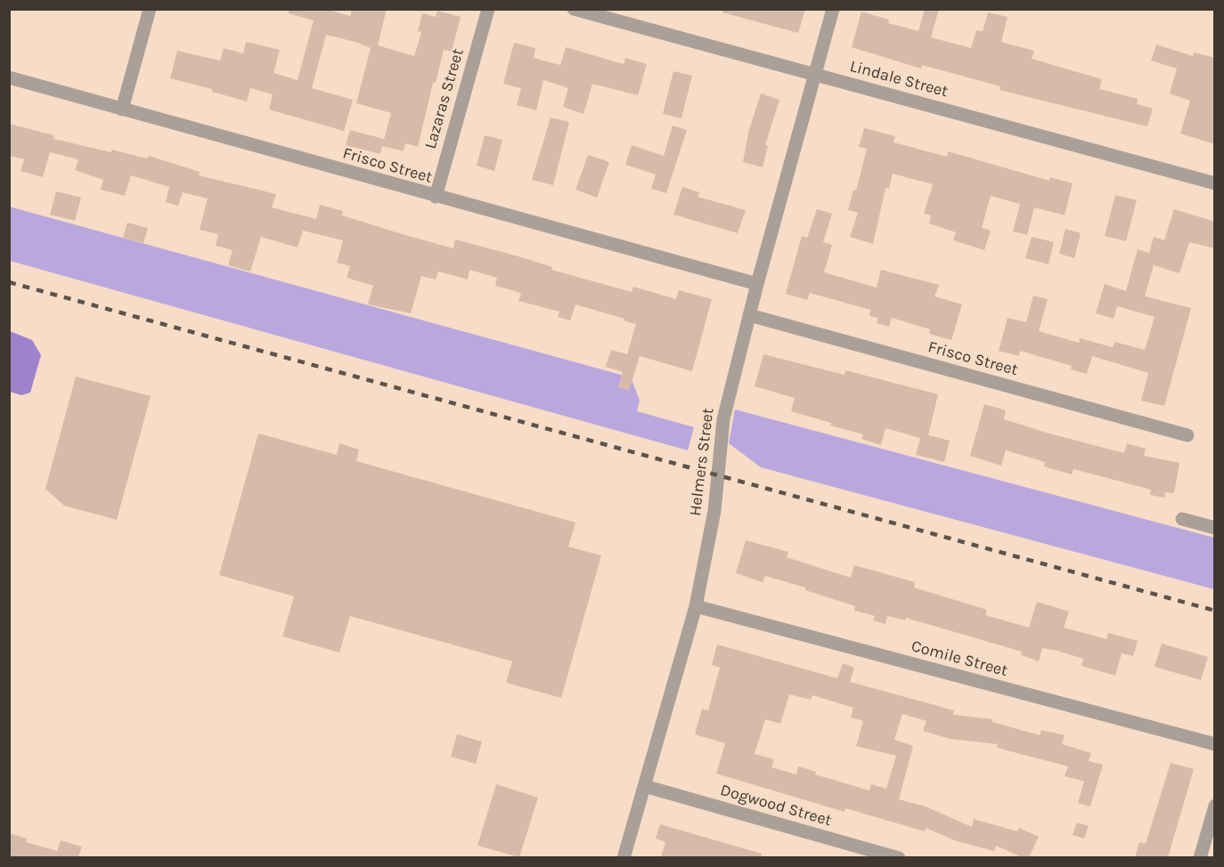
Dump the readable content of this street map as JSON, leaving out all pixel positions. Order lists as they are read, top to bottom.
{
  "streets": {
    "street": [
      "Lindale Street",
      "Lazaras Street",
      "Frisco Street",
      "Helmers Street",
      "Comile Street",
      "Dogwood Street"
    ]
  },
  "crossings": [
    ["Lindale Street", "Helmers Street"],
    ["Lazaras Street", "Frisco Street"],
    ["Frisco Street", "Helmers Street"],
    ["Helmers Street", "Comile Street"],
    ["Helmers Street", "Dogwood Street"]
  ]
}
